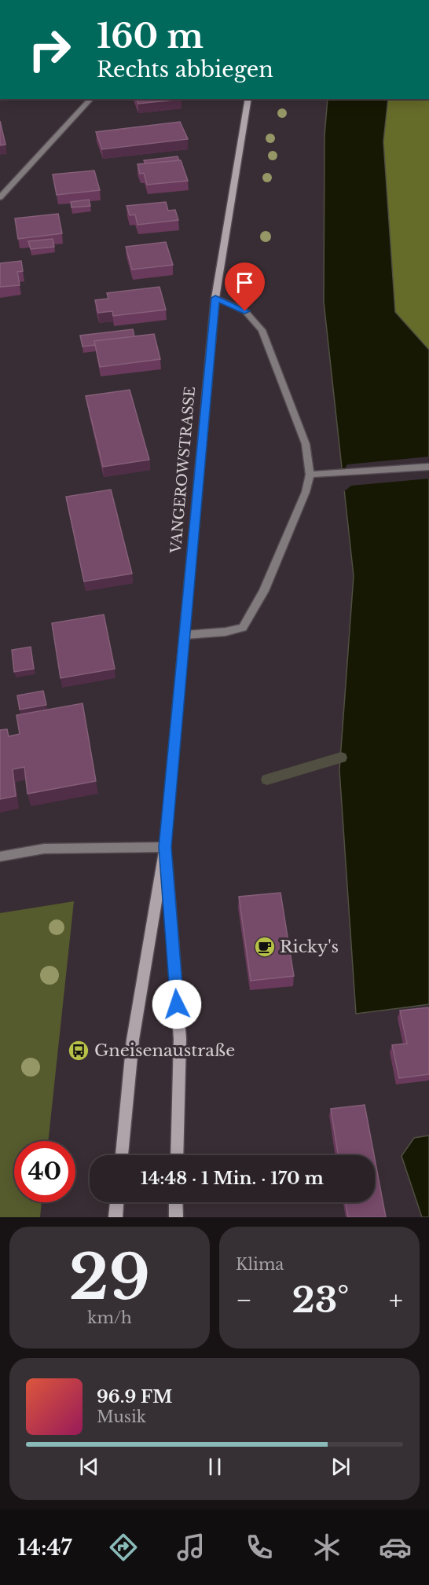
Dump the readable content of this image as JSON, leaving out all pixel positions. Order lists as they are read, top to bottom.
{
  "streets": {
    "street": ["VANGEROWSTRASSE"]
  },
  "places": {
    "cafe": ["Ricky's"],
    "bus stop": ["Gneisenaustraße"]
  },
  "page": {
    "turn": ["160 m", "Rechts abbiegen"],
    "limit": "40",
    "trip": "14:48 · 1 Min. · 170 m",
    "tile": [
      ["29", "km/h"],
      "Klima"
    ],
    "heat": ["−", "23°", "+"],
    "song": ["96.9 FM", "Musik"],
    "tabs": "14:47"
  }
}
